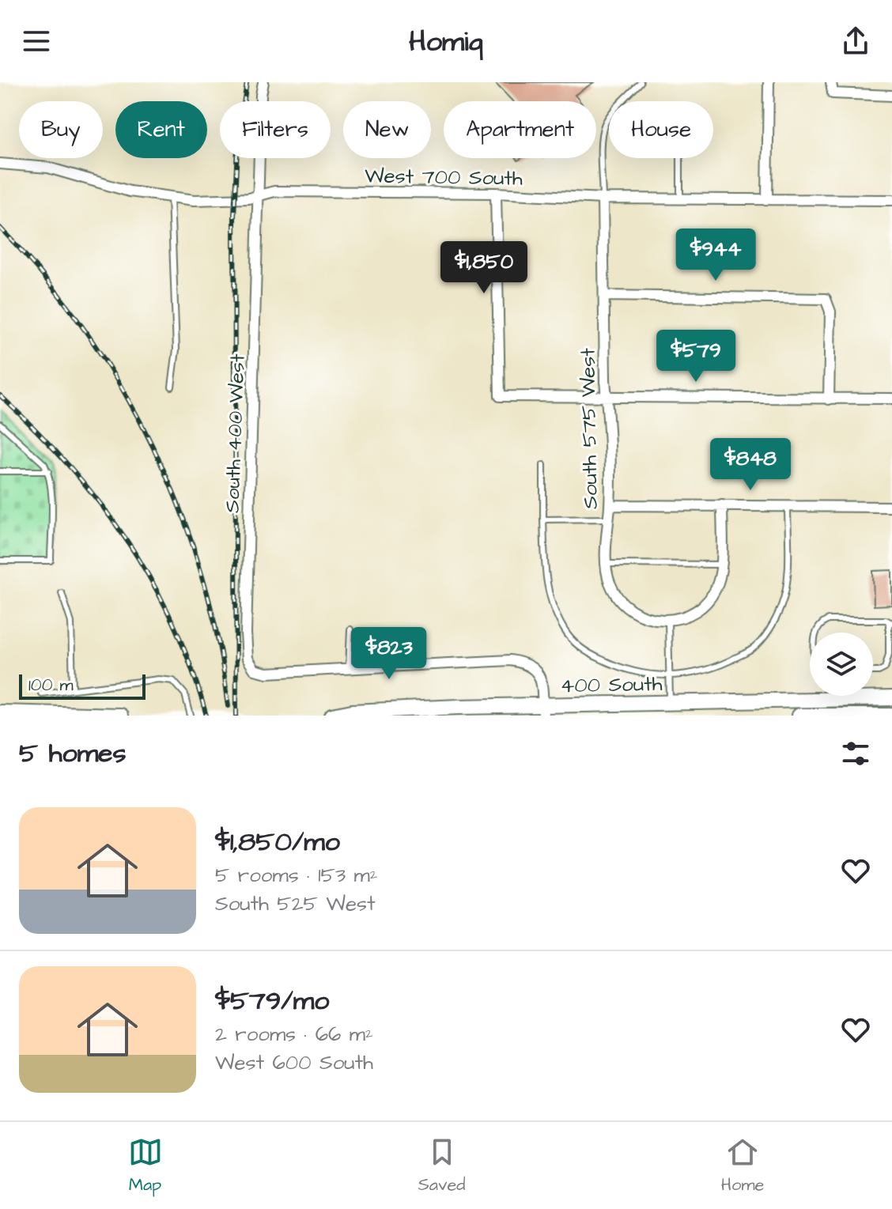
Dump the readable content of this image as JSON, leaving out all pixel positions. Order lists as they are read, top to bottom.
{
  "streets": {
    "main road": ["400 South"],
    "street": ["West 700 South", "South 575 West", "South 400 West"]
  },
  "crossings": [
    ["West 700 South", "South 575 West"],
    ["West 700 South", "South 400 West"]
  ],
  "scale_bar": "100 m",
  "page": {
    "header": "Homiq",
    "chip": [
      "Buy",
      "Rent",
      "Filters",
      "New",
      "Apartment",
      "House"
    ],
    "price": [
      "$944",
      "$1,850",
      "$579",
      "$848",
      "$823"
    ],
    "scale": "100 m",
    "heading": "5 homes",
    "list": [
      {
        "name": "$1,850/mo",
        "note": "5 rooms · 153 m² · South 525 West"
      },
      {
        "name": "$579/mo",
        "note": "2 rooms · 66 m² · West 600 South"
      }
    ],
    "tabs": ["Map", "Saved", "Home"]
  }
}
